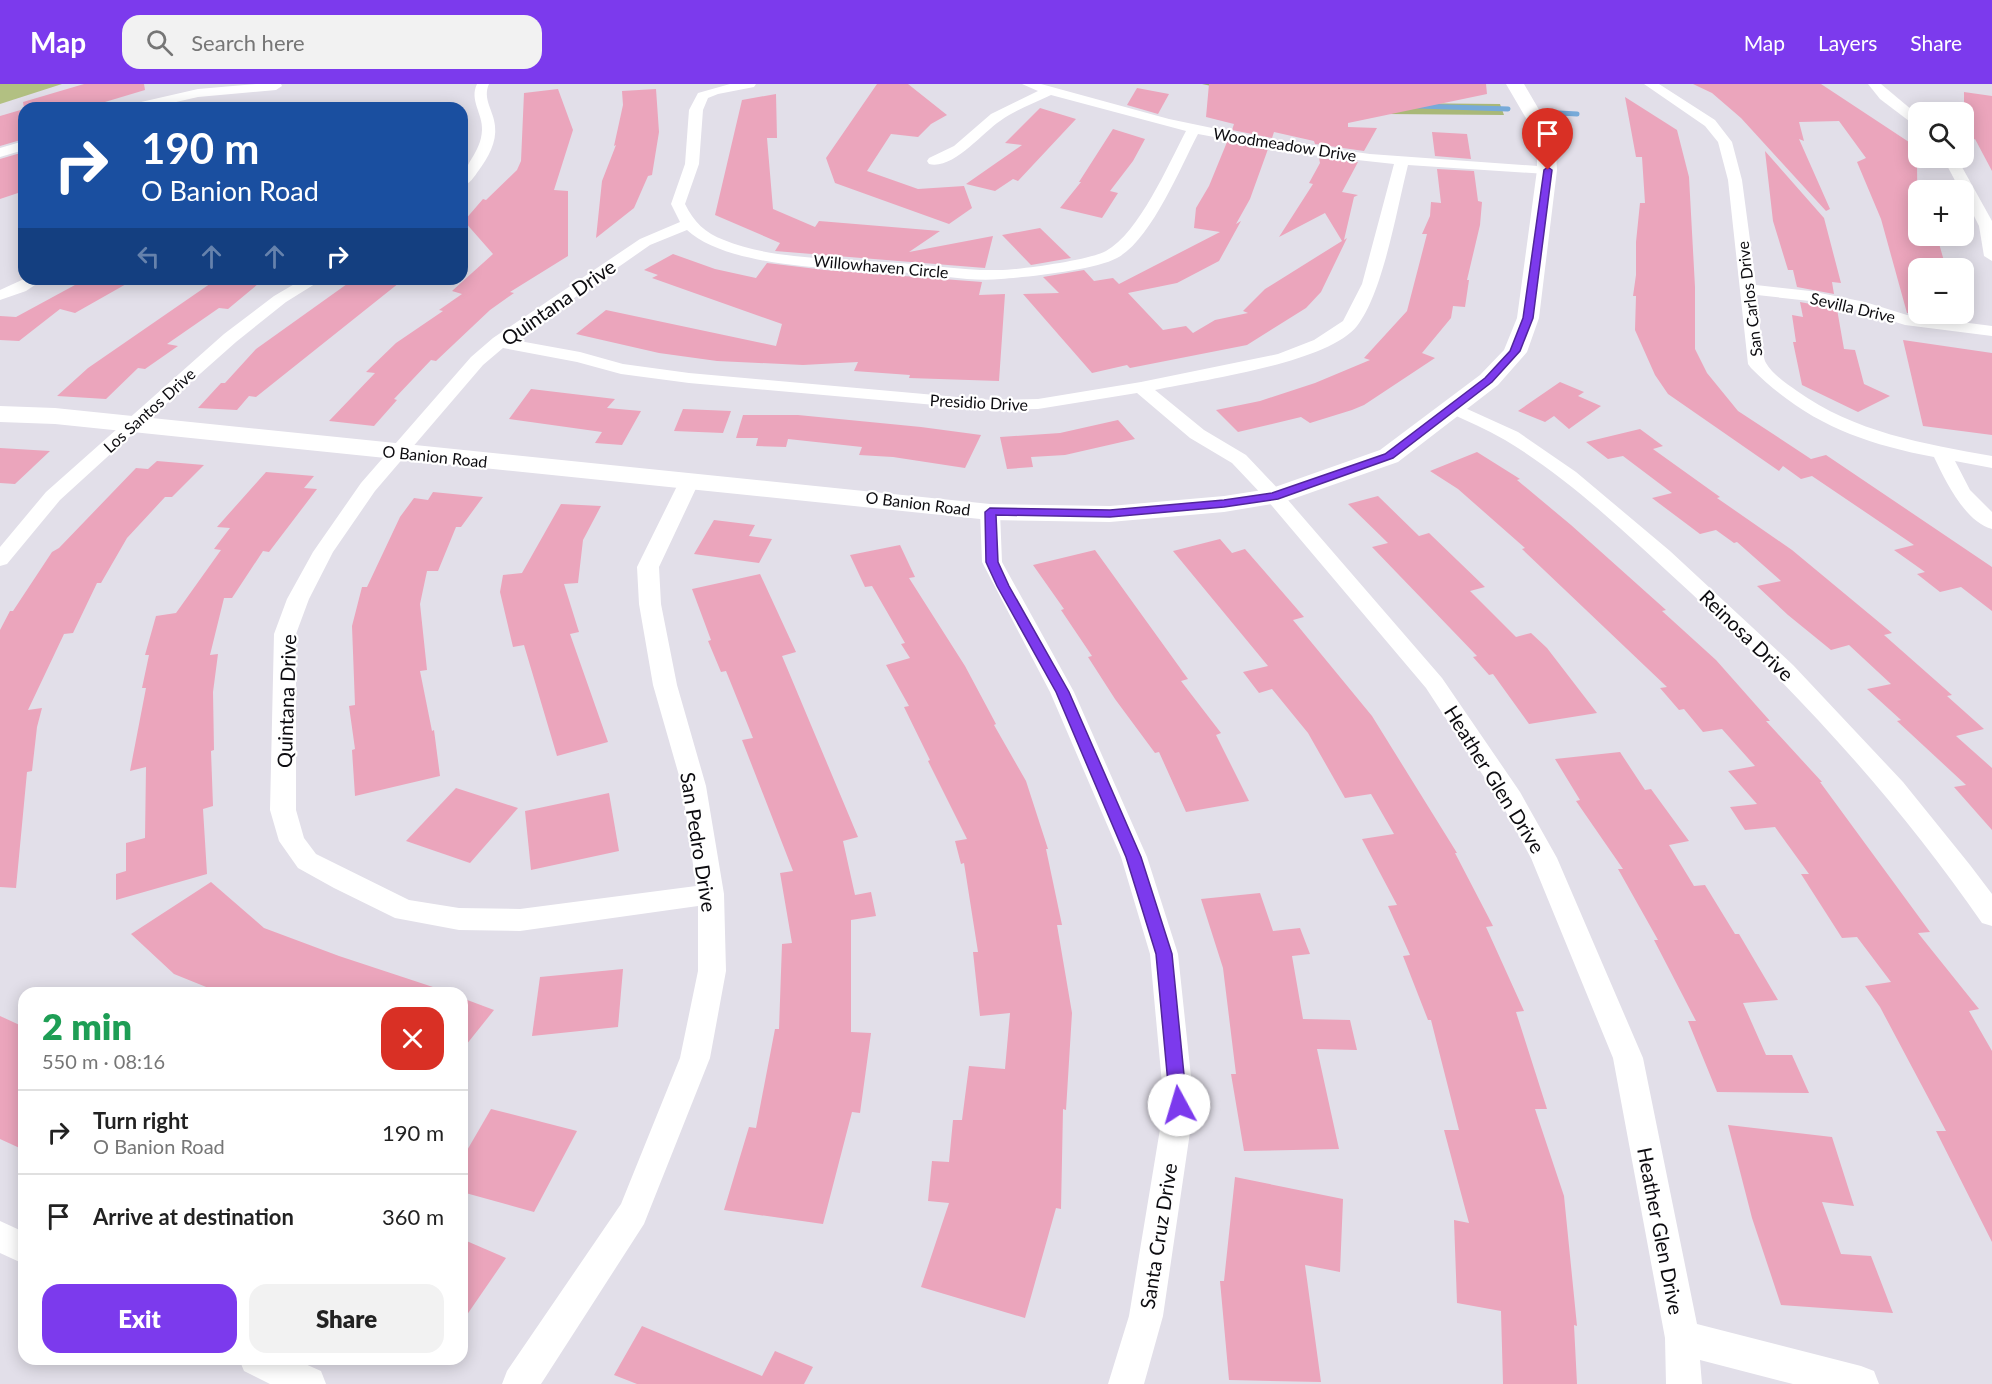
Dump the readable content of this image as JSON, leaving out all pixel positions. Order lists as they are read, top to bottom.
{
  "streets": {
    "street": [
      "Woodmeadow Drive",
      "Willowhaven Circle",
      "San Carlos Drive",
      "Quintana Drive",
      "Sevilla Drive",
      "Presidio Drive",
      "Los Santos Drive",
      "O Banion Road",
      "Reinosa Drive",
      "Heather Glen Drive",
      "San Pedro Drive",
      "Santa Cruz Drive"
    ]
  },
  "crossings": [
    ["Woodmeadow Drive", "Willowhaven Circle"],
    ["Woodmeadow Drive", "Presidio Drive"],
    ["Woodmeadow Drive", "O Banion Road"],
    ["Willowhaven Circle", "Quintana Drive"],
    ["San Carlos Drive", "Sevilla Drive"],
    ["Quintana Drive", "Presidio Drive"],
    ["Quintana Drive", "O Banion Road"],
    ["Quintana Drive", "San Pedro Drive"],
    ["Presidio Drive", "Heather Glen Drive"],
    ["Los Santos Drive", "O Banion Road"],
    ["O Banion Road", "Reinosa Drive"],
    ["O Banion Road", "Heather Glen Drive"],
    ["O Banion Road", "San Pedro Drive"],
    ["O Banion Road", "Santa Cruz Drive"]
  ],
  "page": {
    "header": "Map",
    "search": "Search here",
    "nav": ["Map", "Layers", "Share"],
    "map_buttons": ["+", "−"],
    "turn": ["190 m", "O Banion Road"],
    "heading": ["2 min", "550 m · 08:16"],
    "list": [
      {
        "name": "Turn right",
        "note": "O Banion Road",
        "value": "190 m"
      },
      {
        "name": "Arrive at destination",
        "value": "360 m"
      }
    ],
    "buttons": ["Exit", "Share"]
  }
}
